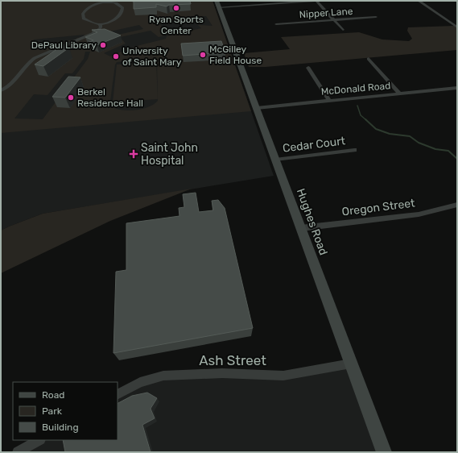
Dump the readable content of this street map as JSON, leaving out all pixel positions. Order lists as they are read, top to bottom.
{
  "streets": {
    "street": [
      "Nipper Lane",
      "McDonald Road",
      "Cedar Court",
      "Oregon Street",
      "Hughes Road",
      "Ash Street"
    ]
  },
  "crossings": [
    ["McDonald Road", "Hughes Road"],
    ["Cedar Court", "Hughes Road"],
    ["Oregon Street", "Hughes Road"],
    ["Hughes Road", "Ash Street"]
  ],
  "places": {
    "other": [
      "Ryan Sports Center",
      "DePaul Library",
      "McGilley Field House",
      "University of Saint Mary",
      "Berkel Residence Hall"
    ],
    "health": ["Saint John Hospital"]
  },
  "legend": ["Road", "Park", "Building"]
}
